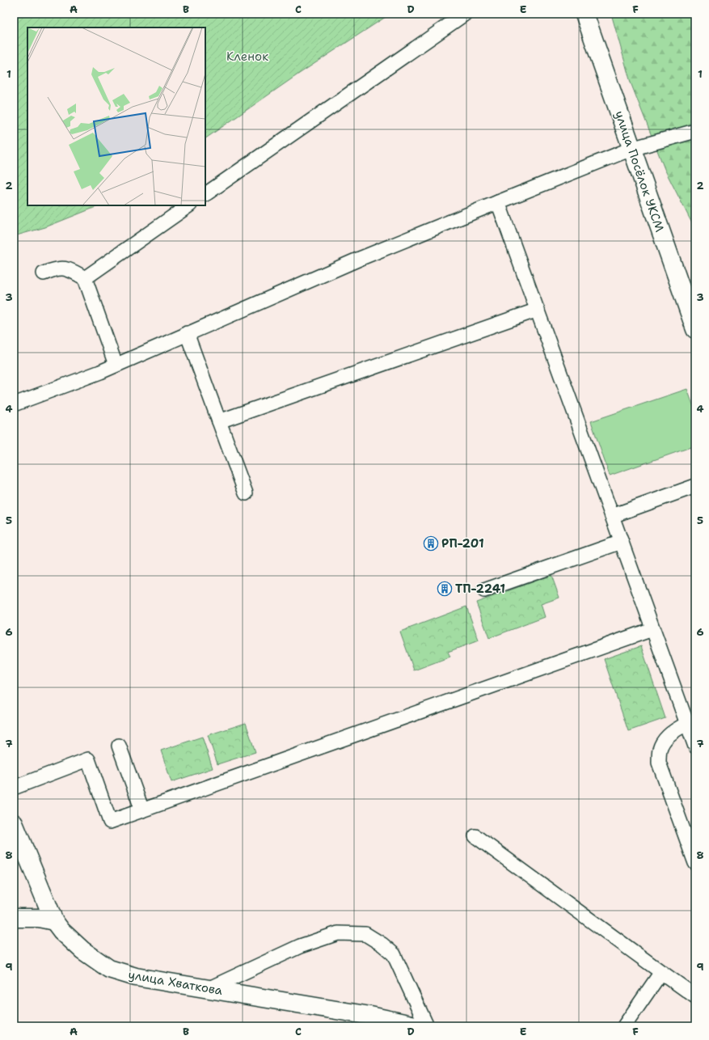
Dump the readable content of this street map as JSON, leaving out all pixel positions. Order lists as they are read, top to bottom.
{
  "streets": {
    "main road": ["улица Посёлок УКСМ", "улица Хваткова"]
  },
  "parks": ["Кленок"],
  "places": {
    "building": ["РП-201", "ТП-2241"]
  },
  "grid": {
    "columns": [
      "A",
      "B",
      "C",
      "D",
      "E",
      "F"
    ],
    "rows": [
      "1",
      "2",
      "3",
      "4",
      "5",
      "6",
      "7",
      "8",
      "9"
    ]
  }
}
